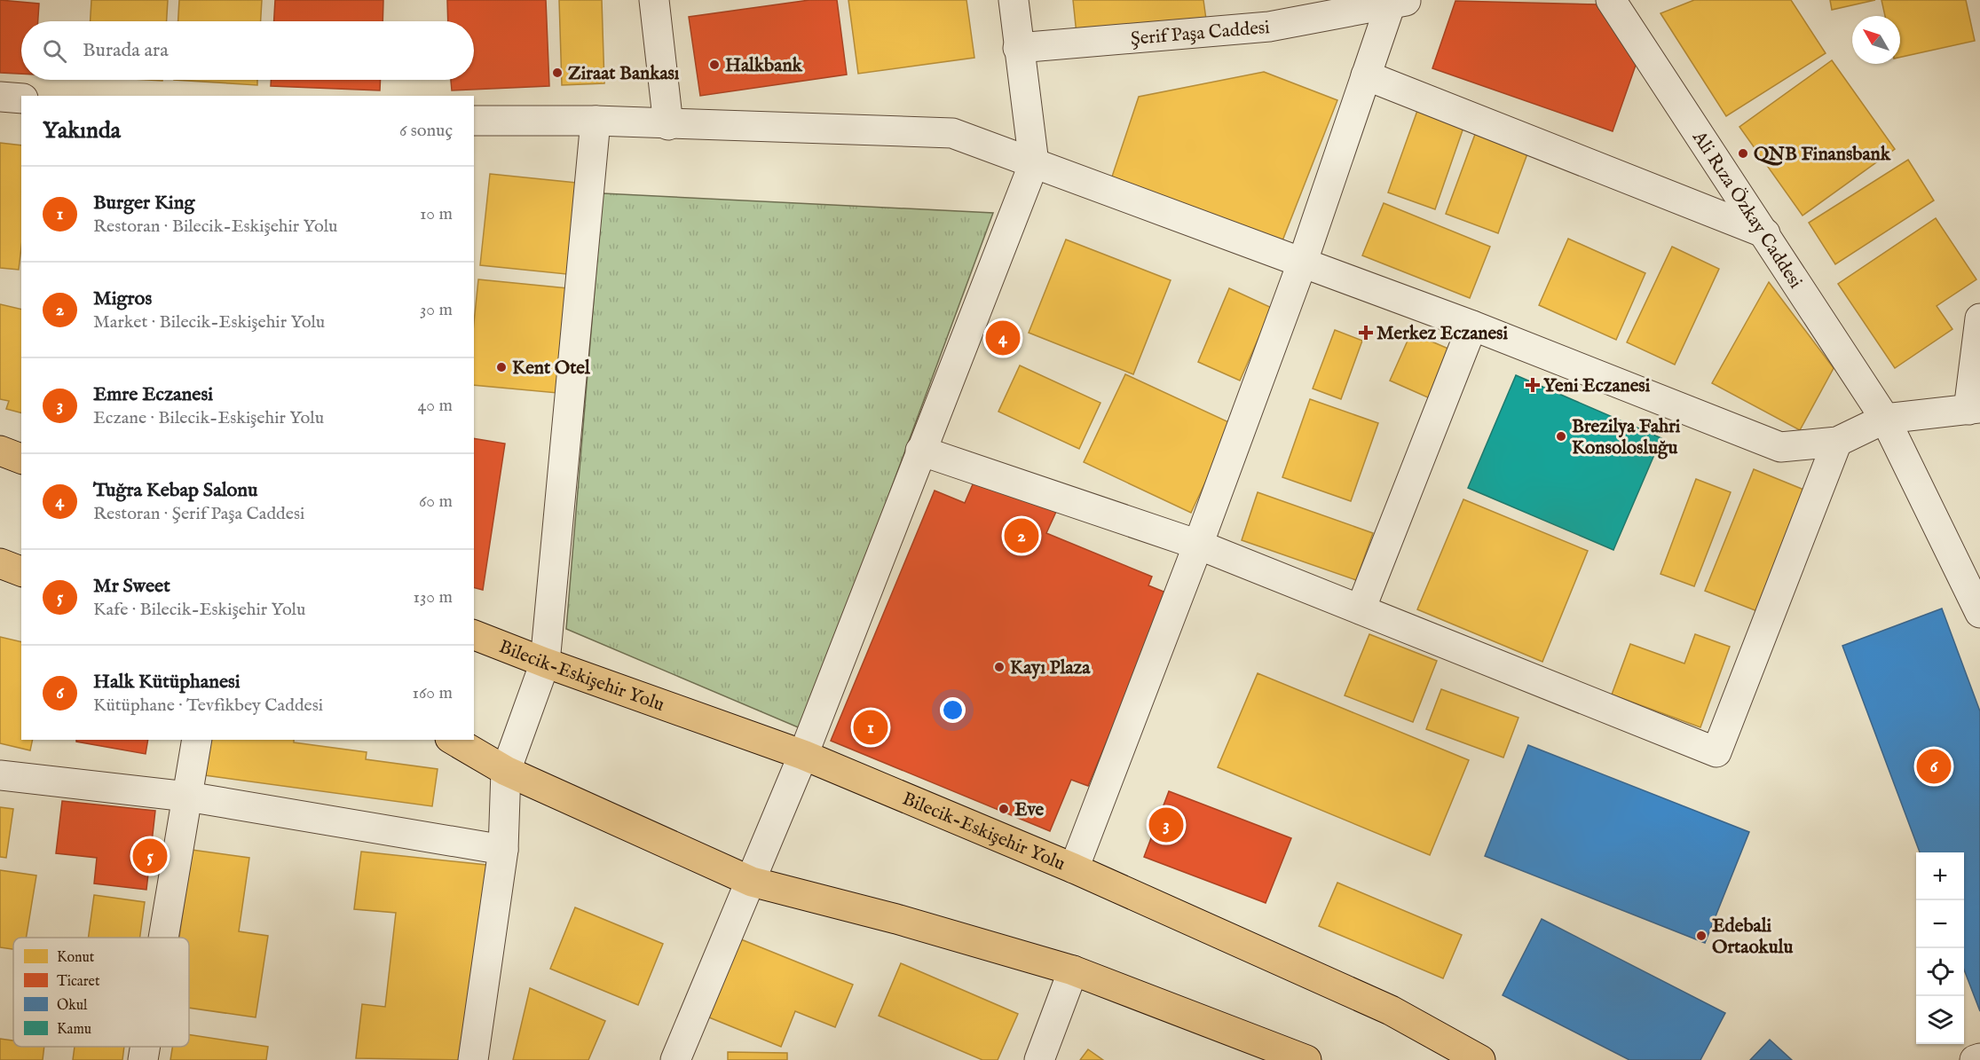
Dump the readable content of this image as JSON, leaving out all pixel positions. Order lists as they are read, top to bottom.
{
  "streets": {
    "main road": ["Bilecik-Eskişehir Yolu"],
    "street": ["Şerif Paşa Caddesi", "Ali Rıza Özkay Caddesi"]
  },
  "places": {
    "other": [
      "Halkbank",
      "Ziraat Bankası",
      "QNB Finansbank",
      "Kent Otel",
      "Brezilya Fahri Konsolosluğu",
      "Kayı Plaza",
      "Eve",
      "Edebali Ortaokulu"
    ],
    "health": ["Merkez Eczanesi", "Yeni Eczanesi"]
  },
  "legend": [
    "Konut",
    "Ticaret",
    "Okul",
    "Kamu"
  ],
  "north": "top left",
  "page": {
    "search": "Burada ara",
    "heading": ["Yakında", "6 sonuç"],
    "list": [
      {
        "mark": "1",
        "name": "Burger King",
        "note": "Restoran · Bilecik-Eskişehir Yolu",
        "value": "10 m"
      },
      {
        "mark": "2",
        "name": "Migros",
        "note": "Market · Bilecik-Eskişehir Yolu",
        "value": "30 m"
      },
      {
        "mark": "3",
        "name": "Emre Eczanesi",
        "note": "Eczane · Bilecik-Eskişehir Yolu",
        "value": "40 m"
      },
      {
        "mark": "4",
        "name": "Tuğra Kebap Salonu",
        "note": "Restoran · Şerif Paşa Caddesi",
        "value": "60 m"
      },
      {
        "mark": "5",
        "name": "Mr Sweet",
        "note": "Kafe · Bilecik-Eskişehir Yolu",
        "value": "130 m"
      },
      {
        "mark": "6",
        "name": "Halk Kütüphanesi",
        "note": "Kütüphane · Tevfikbey Caddesi",
        "value": "160 m"
      }
    ],
    "pins": [
      "4",
      "2",
      "1",
      "6",
      "3",
      "5"
    ],
    "map_buttons": ["+", "−"]
  }
}
